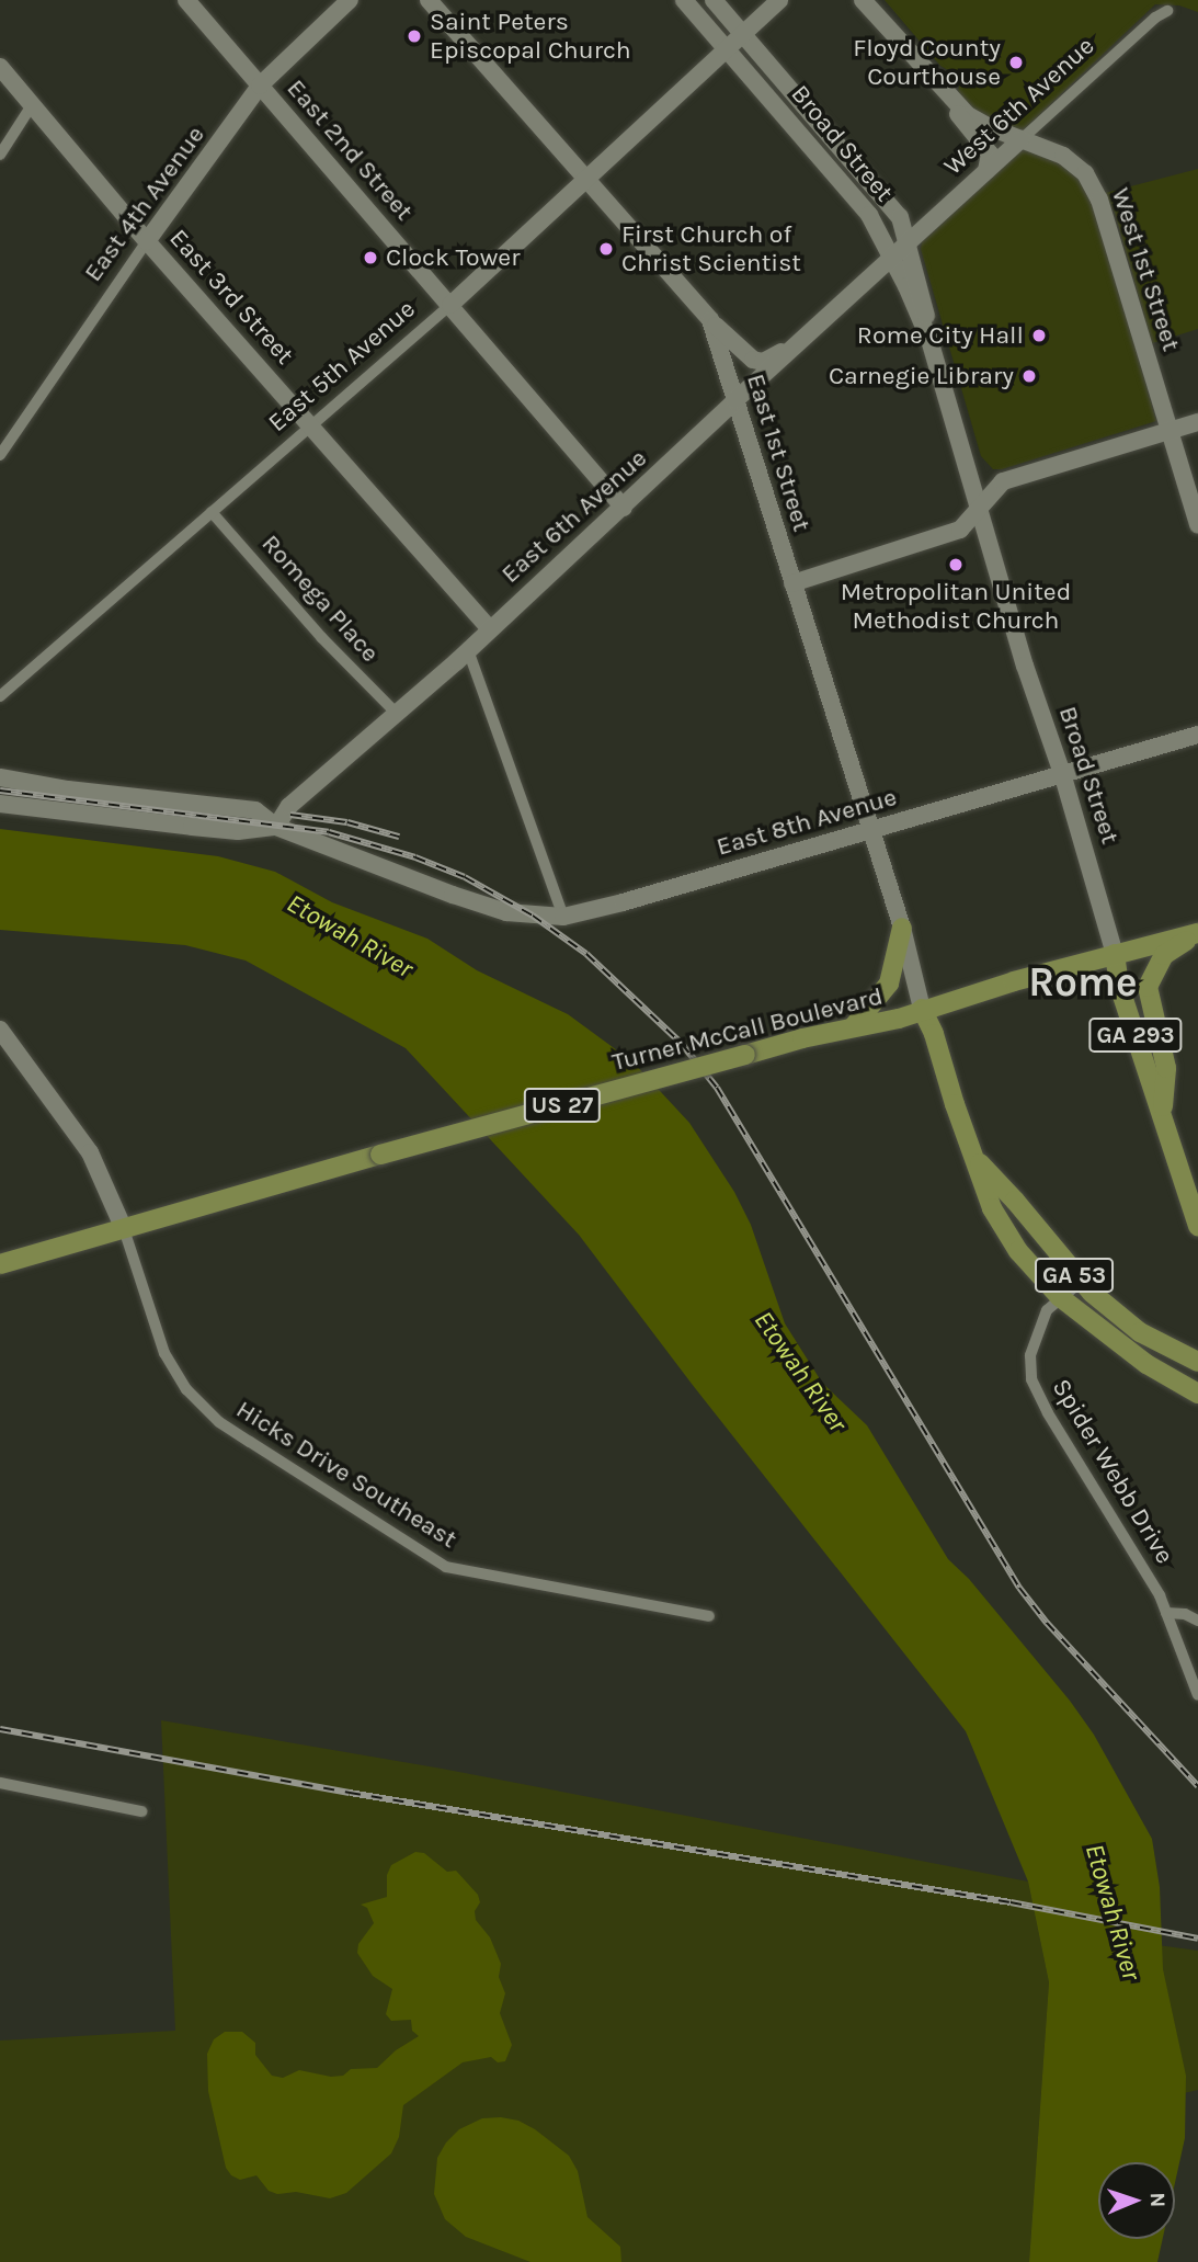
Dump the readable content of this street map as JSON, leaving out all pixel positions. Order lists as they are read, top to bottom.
{
  "streets": {
    "main road": [
      "Broad Street",
      "Turner McCall Boulevard",
      "GA 293",
      "US 27",
      "GA 53"
    ],
    "street": [
      "West 6th Avenue",
      "East 2nd Street",
      "East 4th Avenue",
      "West 1st Street",
      "East 3rd Street",
      "East 5th Avenue",
      "East 1st Street",
      "East 6th Avenue",
      "Romega Place",
      "East 8th Avenue",
      "Spider Webb Drive",
      "Hicks Drive Southeast"
    ]
  },
  "crossings": [
    ["West 6th Avenue", "Broad Street"],
    ["West 6th Avenue", "West 1st Street"],
    ["West 6th Avenue", "East 6th Avenue"],
    ["Broad Street", "East 5th Avenue"],
    ["Broad Street", "East 6th Avenue"],
    ["Broad Street", "East 8th Avenue"],
    ["Broad Street", "Turner McCall Boulevard"],
    ["East 2nd Street", "East 4th Avenue"],
    ["East 2nd Street", "East 5th Avenue"],
    ["East 2nd Street", "East 6th Avenue"],
    ["East 4th Avenue", "East 3rd Street"],
    ["East 3rd Street", "East 5th Avenue"],
    ["East 3rd Street", "East 6th Avenue"],
    ["East 5th Avenue", "East 1st Street"],
    ["East 5th Avenue", "Romega Place"],
    ["East 1st Street", "East 6th Avenue"],
    ["East 1st Street", "East 8th Avenue"],
    ["East 1st Street", "Turner McCall Boulevard"],
    ["East 1st Street", "GA 53"],
    ["East 6th Avenue", "Romega Place"],
    ["Turner McCall Boulevard", "GA 53"],
    ["Turner McCall Boulevard", "Hicks Drive Southeast"],
    ["GA 53", "Spider Webb Drive"]
  ],
  "districts": ["Rome"],
  "water": ["Etowah River"],
  "places": [
    "Saint Peters Episcopal Church",
    "Floyd County Courthouse",
    "First Church of Christ Scientist",
    "Clock Tower",
    "Rome City Hall",
    "Carnegie Library",
    "Metropolitan United Methodist Church"
  ],
  "north": "right"
}
